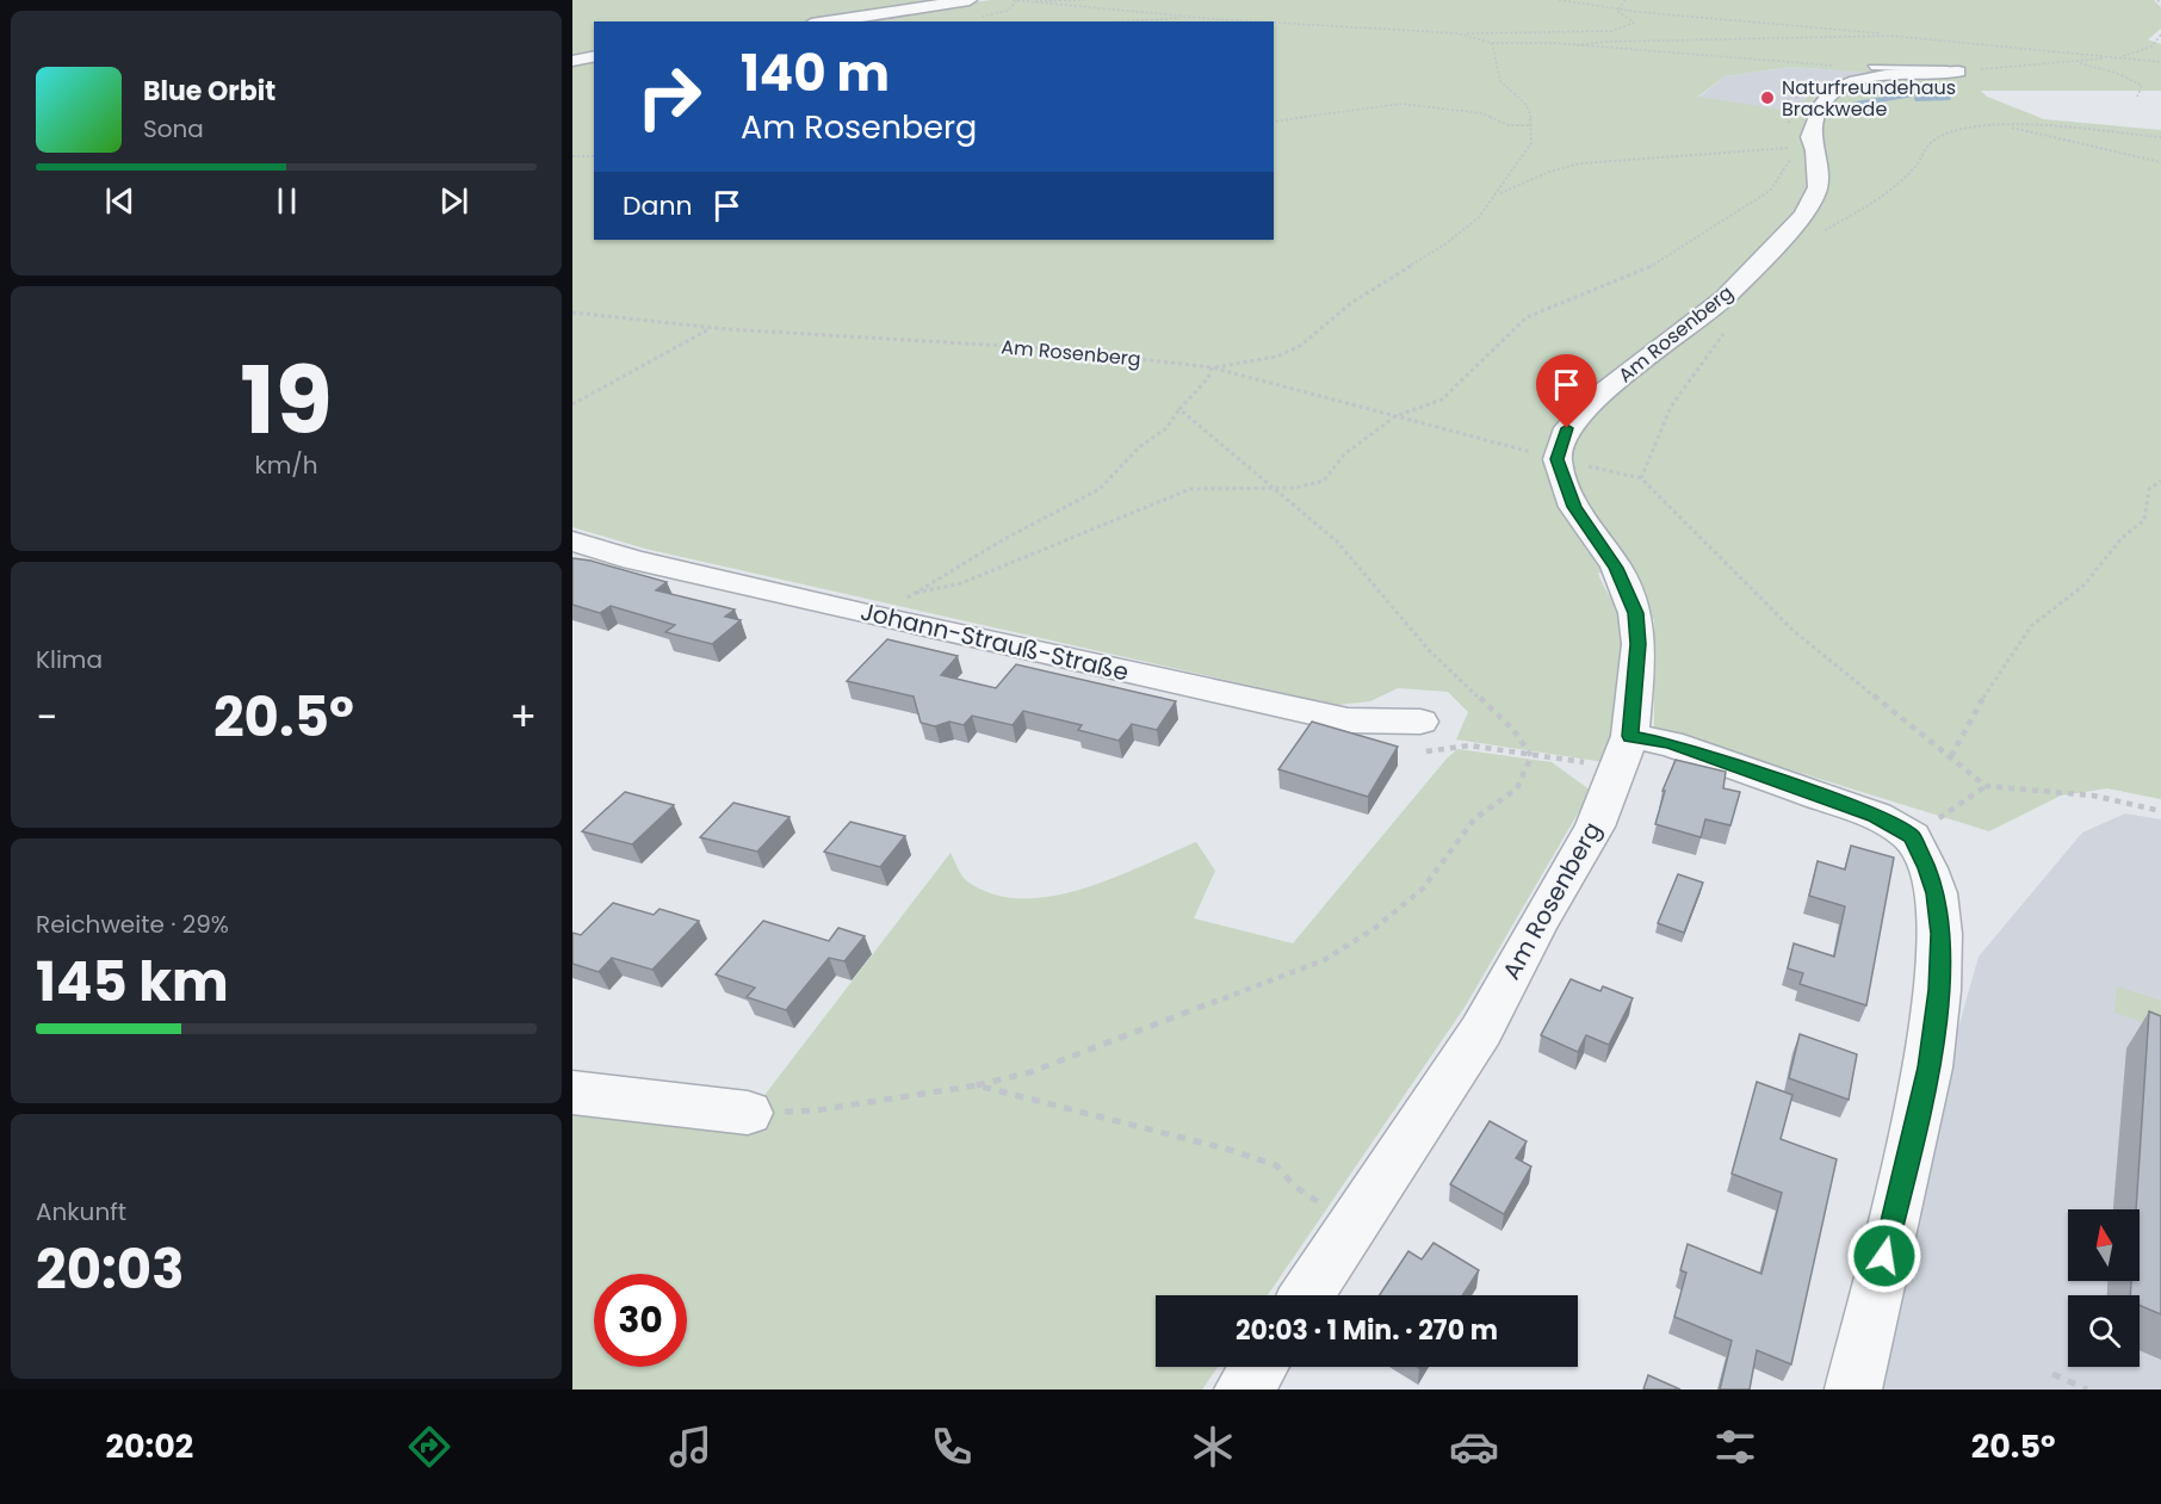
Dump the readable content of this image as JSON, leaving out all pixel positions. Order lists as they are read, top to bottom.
{
  "streets": {
    "street": ["Am Rosenberg", "Johann-Strauß-Straße"]
  },
  "places": ["Naturfreundehaus Brackwede"],
  "north": "top",
  "page": {
    "turn": ["140 m", "Am Rosenberg"],
    "song": ["Blue Orbit", "Sona"],
    "then": "Dann",
    "tile": [
      ["19", "km/h"],
      "Klima",
      ["Reichweite · 29%", "145 km"],
      ["Ankunft", "20:03"]
    ],
    "heat": ["−", "20.5°", "+"],
    "limit": "30",
    "trip": "20:03 · 1 Min. · 270 m",
    "tabs": ["20:02", "20.5°"]
  }
}
